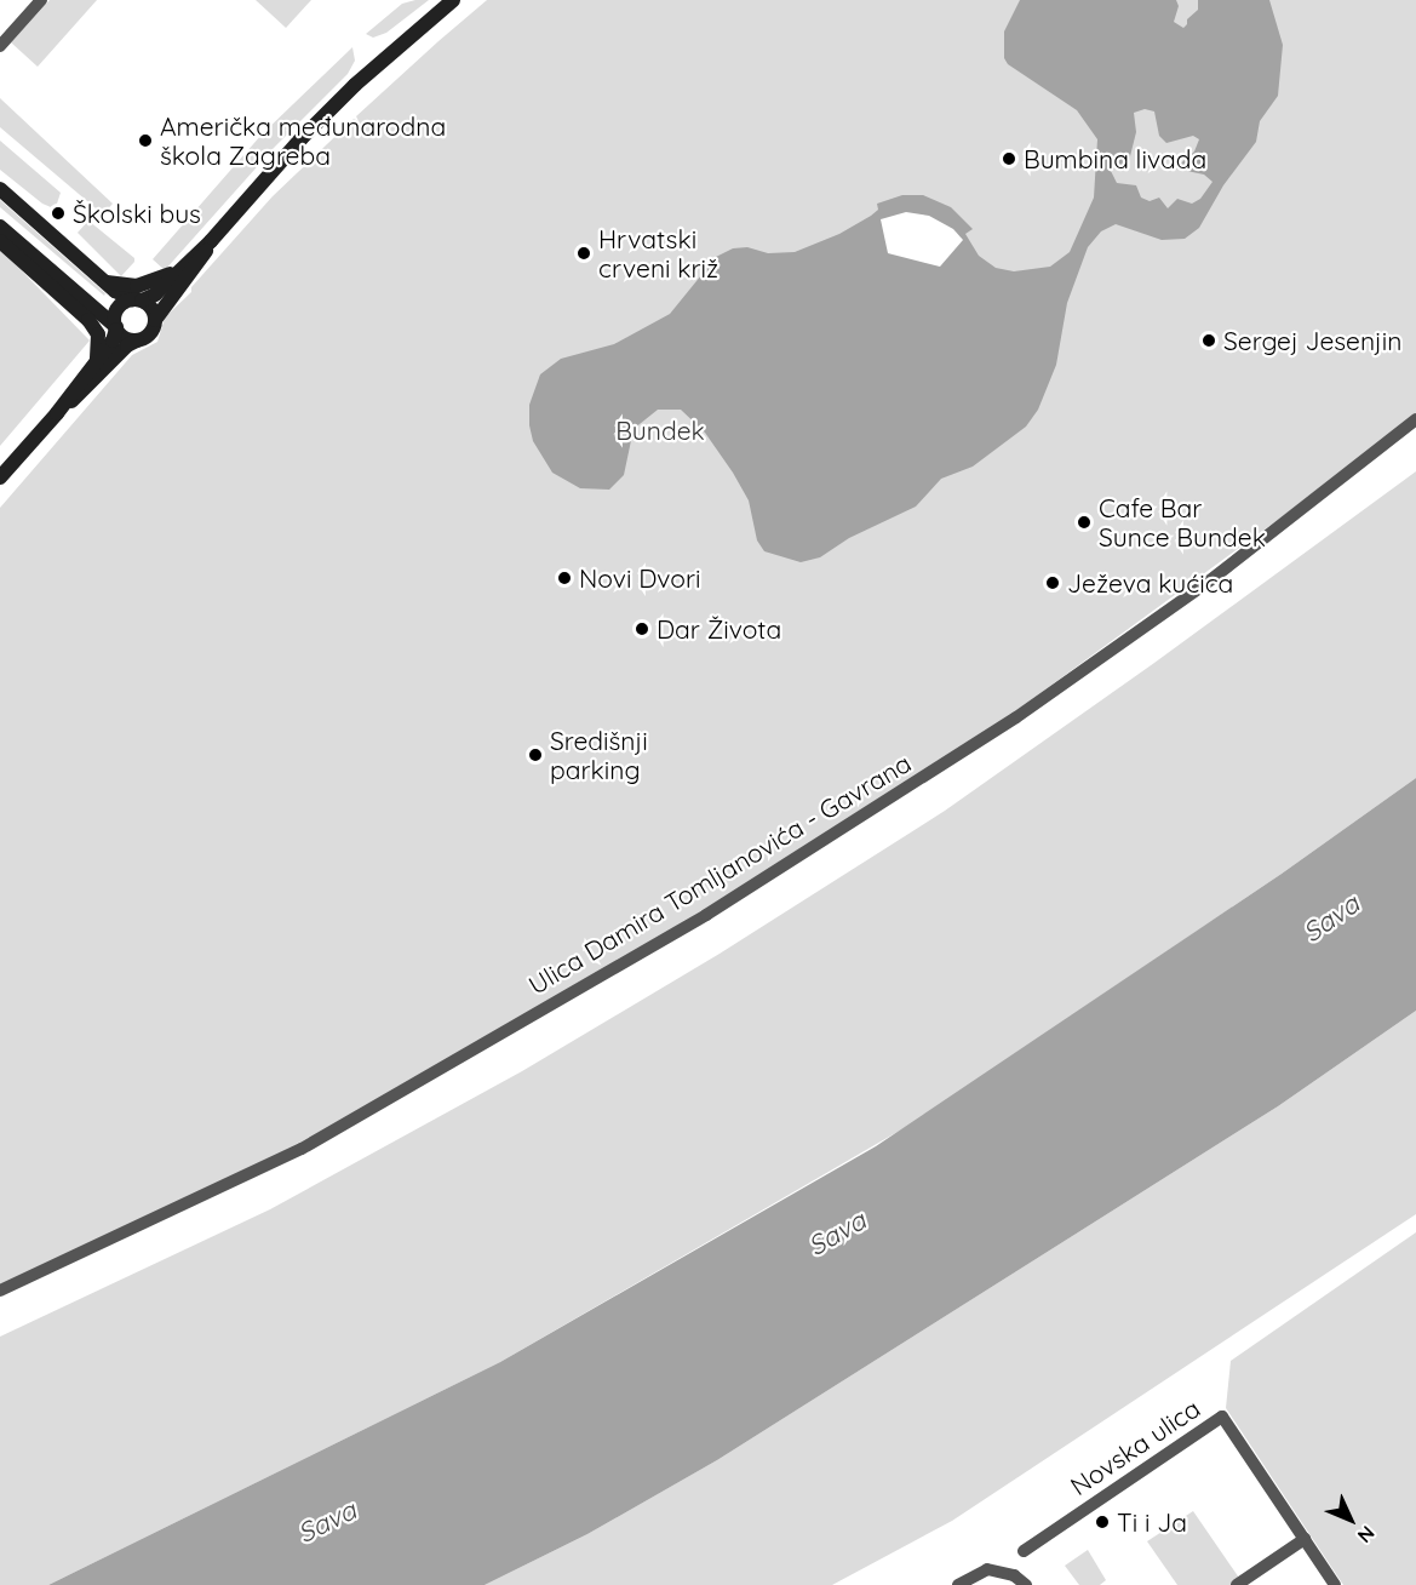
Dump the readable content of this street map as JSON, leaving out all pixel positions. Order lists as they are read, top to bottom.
{
  "streets": {
    "street": ["Ulica Damira Tomljanovića - Gavrana", "Novska ulica"]
  },
  "water": ["Sava"],
  "parks": ["Bundek"],
  "places": [
    "Američka međunarodna škola Zagreba",
    "Bumbina livada",
    "Školski bus",
    "Hrvatski crveni križ",
    "Sergej Jesenjin",
    "Cafe Bar Sunce Bundek",
    "Novi Dvori",
    "Ježeva kućica",
    "Dar Života",
    "Središnji parking",
    "Ti i Ja"
  ],
  "north": "bottom right"
}
